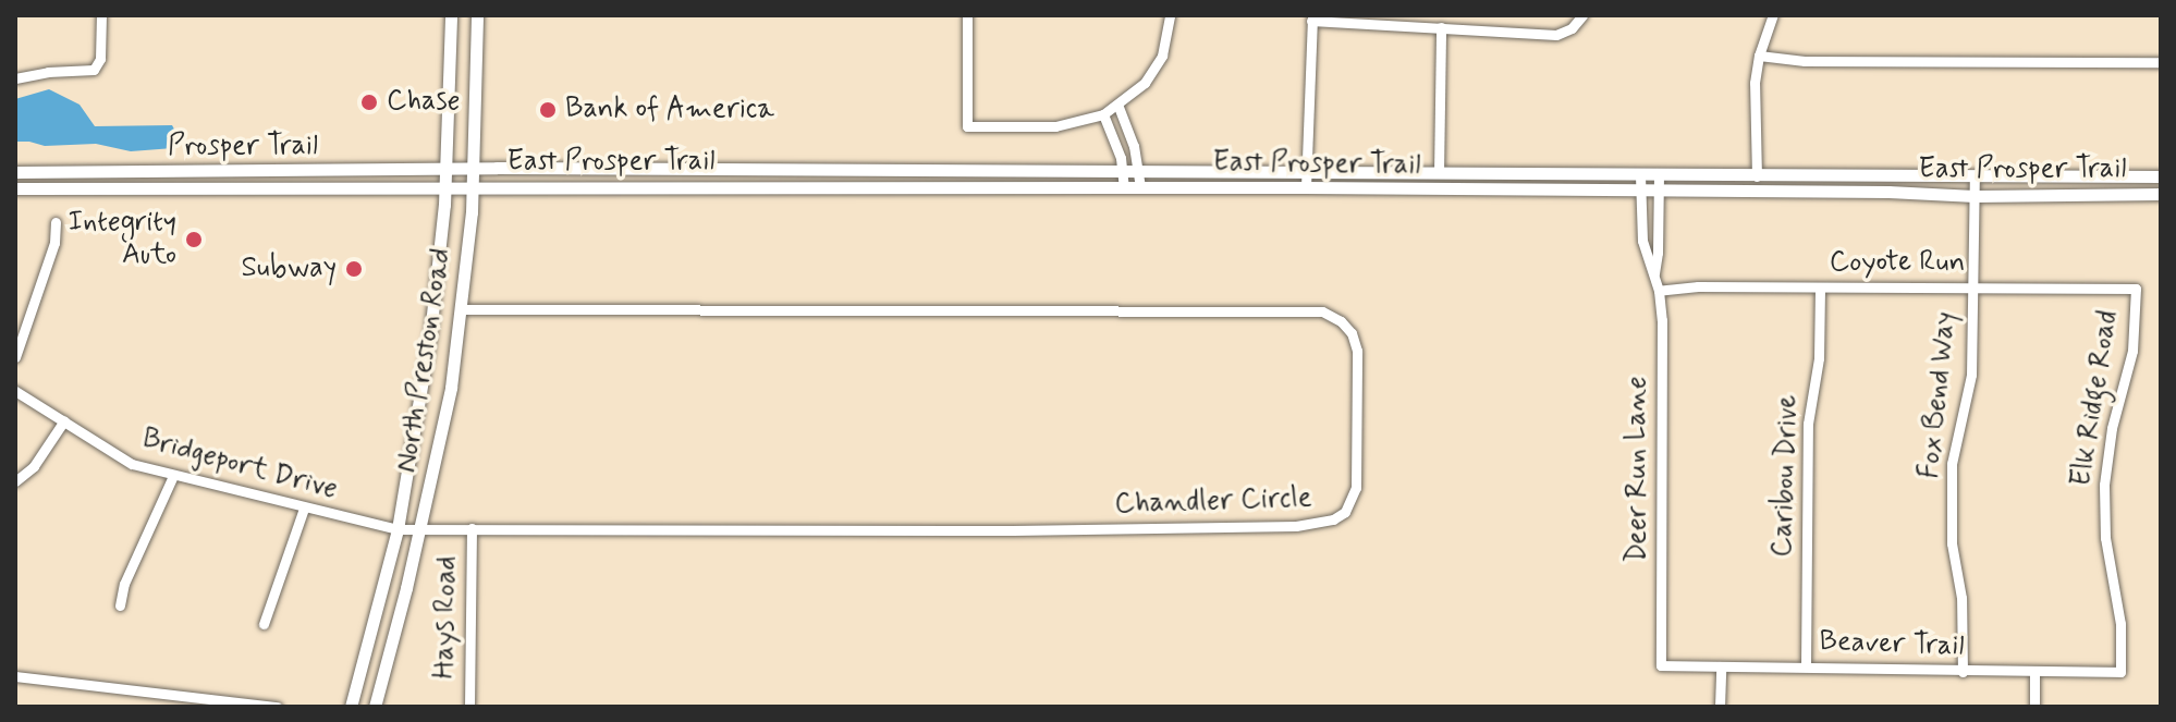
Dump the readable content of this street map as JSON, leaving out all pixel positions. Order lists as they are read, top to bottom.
{
  "streets": {
    "main road": ["Prosper Trail", "East Prosper Trail", "North Preston Road"],
    "street": [
      "Coyote Run",
      "Fox Bend Way",
      "Elk Ridge Road",
      "Bridgeport Drive",
      "Deer Run Lane",
      "Caribou Drive",
      "Chandler Circle",
      "Hays Road",
      "Beaver Trail"
    ]
  },
  "crossings": [
    ["Prosper Trail", "East Prosper Trail"],
    ["Prosper Trail", "North Preston Road"],
    ["East Prosper Trail", "North Preston Road"],
    ["East Prosper Trail", "Fox Bend Way"],
    ["East Prosper Trail", "Deer Run Lane"],
    ["Coyote Run", "Fox Bend Way"],
    ["Coyote Run", "Elk Ridge Road"],
    ["Coyote Run", "Deer Run Lane"],
    ["Coyote Run", "Caribou Drive"],
    ["North Preston Road", "Bridgeport Drive"],
    ["North Preston Road", "Chandler Circle"],
    ["Fox Bend Way", "Beaver Trail"],
    ["Elk Ridge Road", "Beaver Trail"],
    ["Bridgeport Drive", "Chandler Circle"],
    ["Deer Run Lane", "Beaver Trail"],
    ["Caribou Drive", "Beaver Trail"],
    ["Chandler Circle", "Hays Road"]
  ],
  "places": [
    "Chase",
    "Bank of America",
    "Integrity Auto",
    "Subway"
  ]
}
